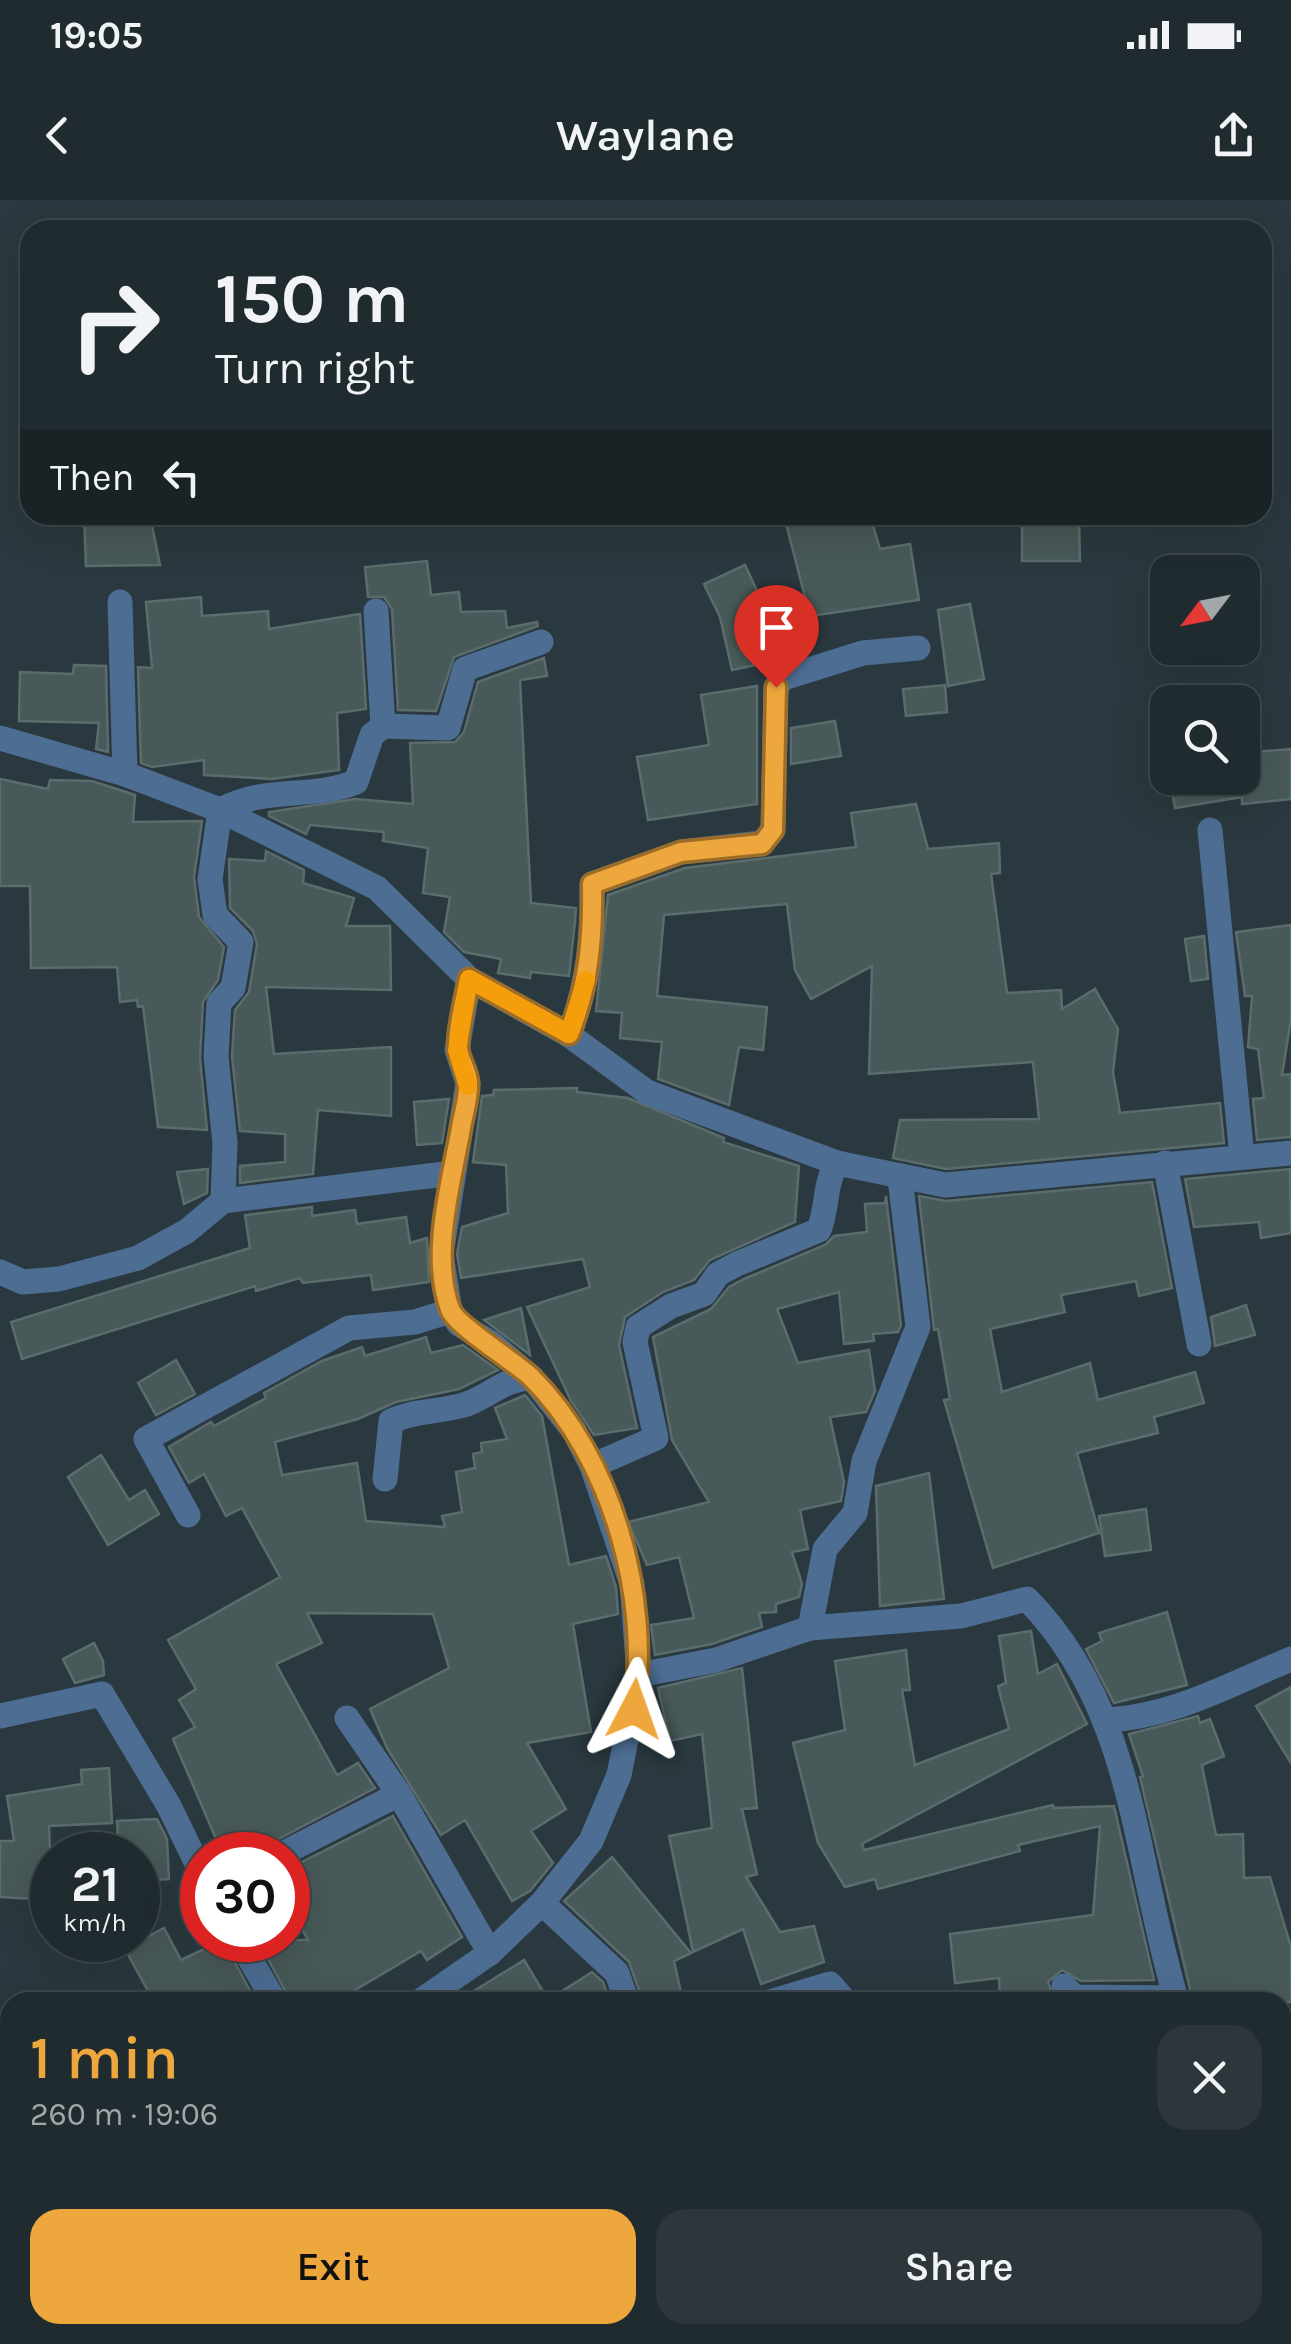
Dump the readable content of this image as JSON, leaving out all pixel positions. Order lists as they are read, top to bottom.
{
  "north": "bottom left",
  "page": {
    "status": "19:05",
    "header": "Waylane",
    "turn": ["150 m", "Turn right"],
    "then": "Then",
    "speed": "21 km/h",
    "limit": "30",
    "heading": ["1 min", "260 m · 19:06"],
    "buttons": ["Exit", "Share"]
  }
}
